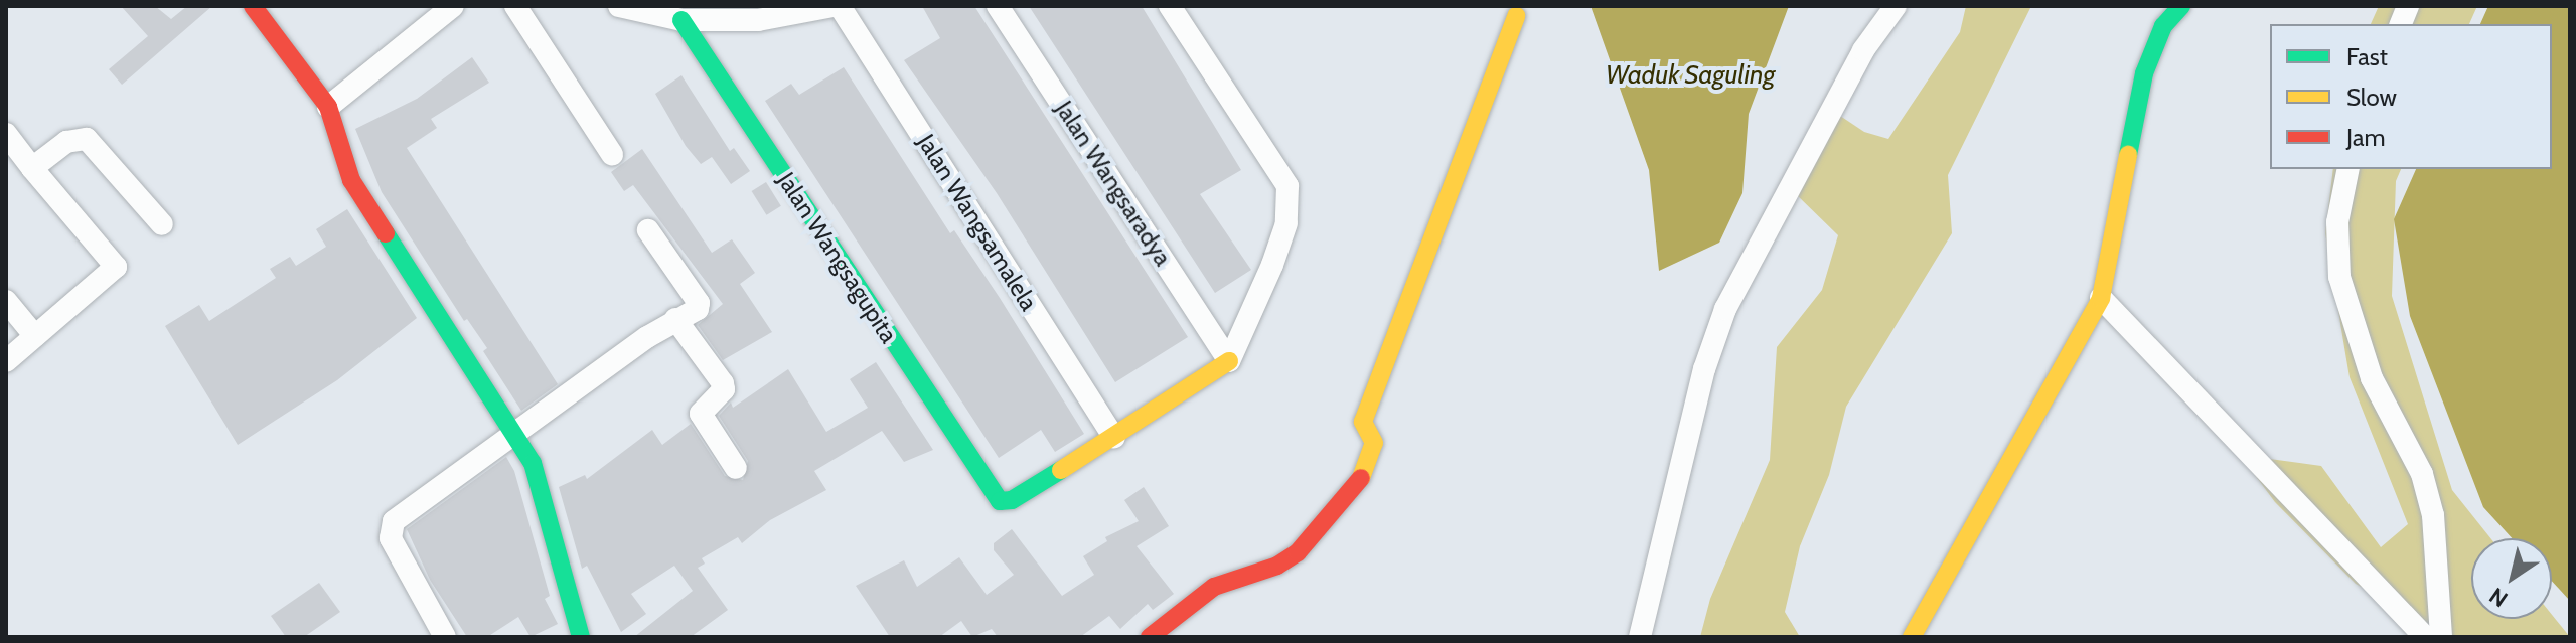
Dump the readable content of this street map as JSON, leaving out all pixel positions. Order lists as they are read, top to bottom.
{
  "streets": {
    "street": ["Jalan Wangsaradya", "Jalan Wangsamalela", "Jalan Wangsagupita"]
  },
  "crossings": [
    ["Jalan Wangsamalela", "Jalan Wangsagupita"]
  ],
  "water": ["Waduk Saguling"],
  "legend": ["Fast", "Slow", "Jam"],
  "north": "bottom left"
}
